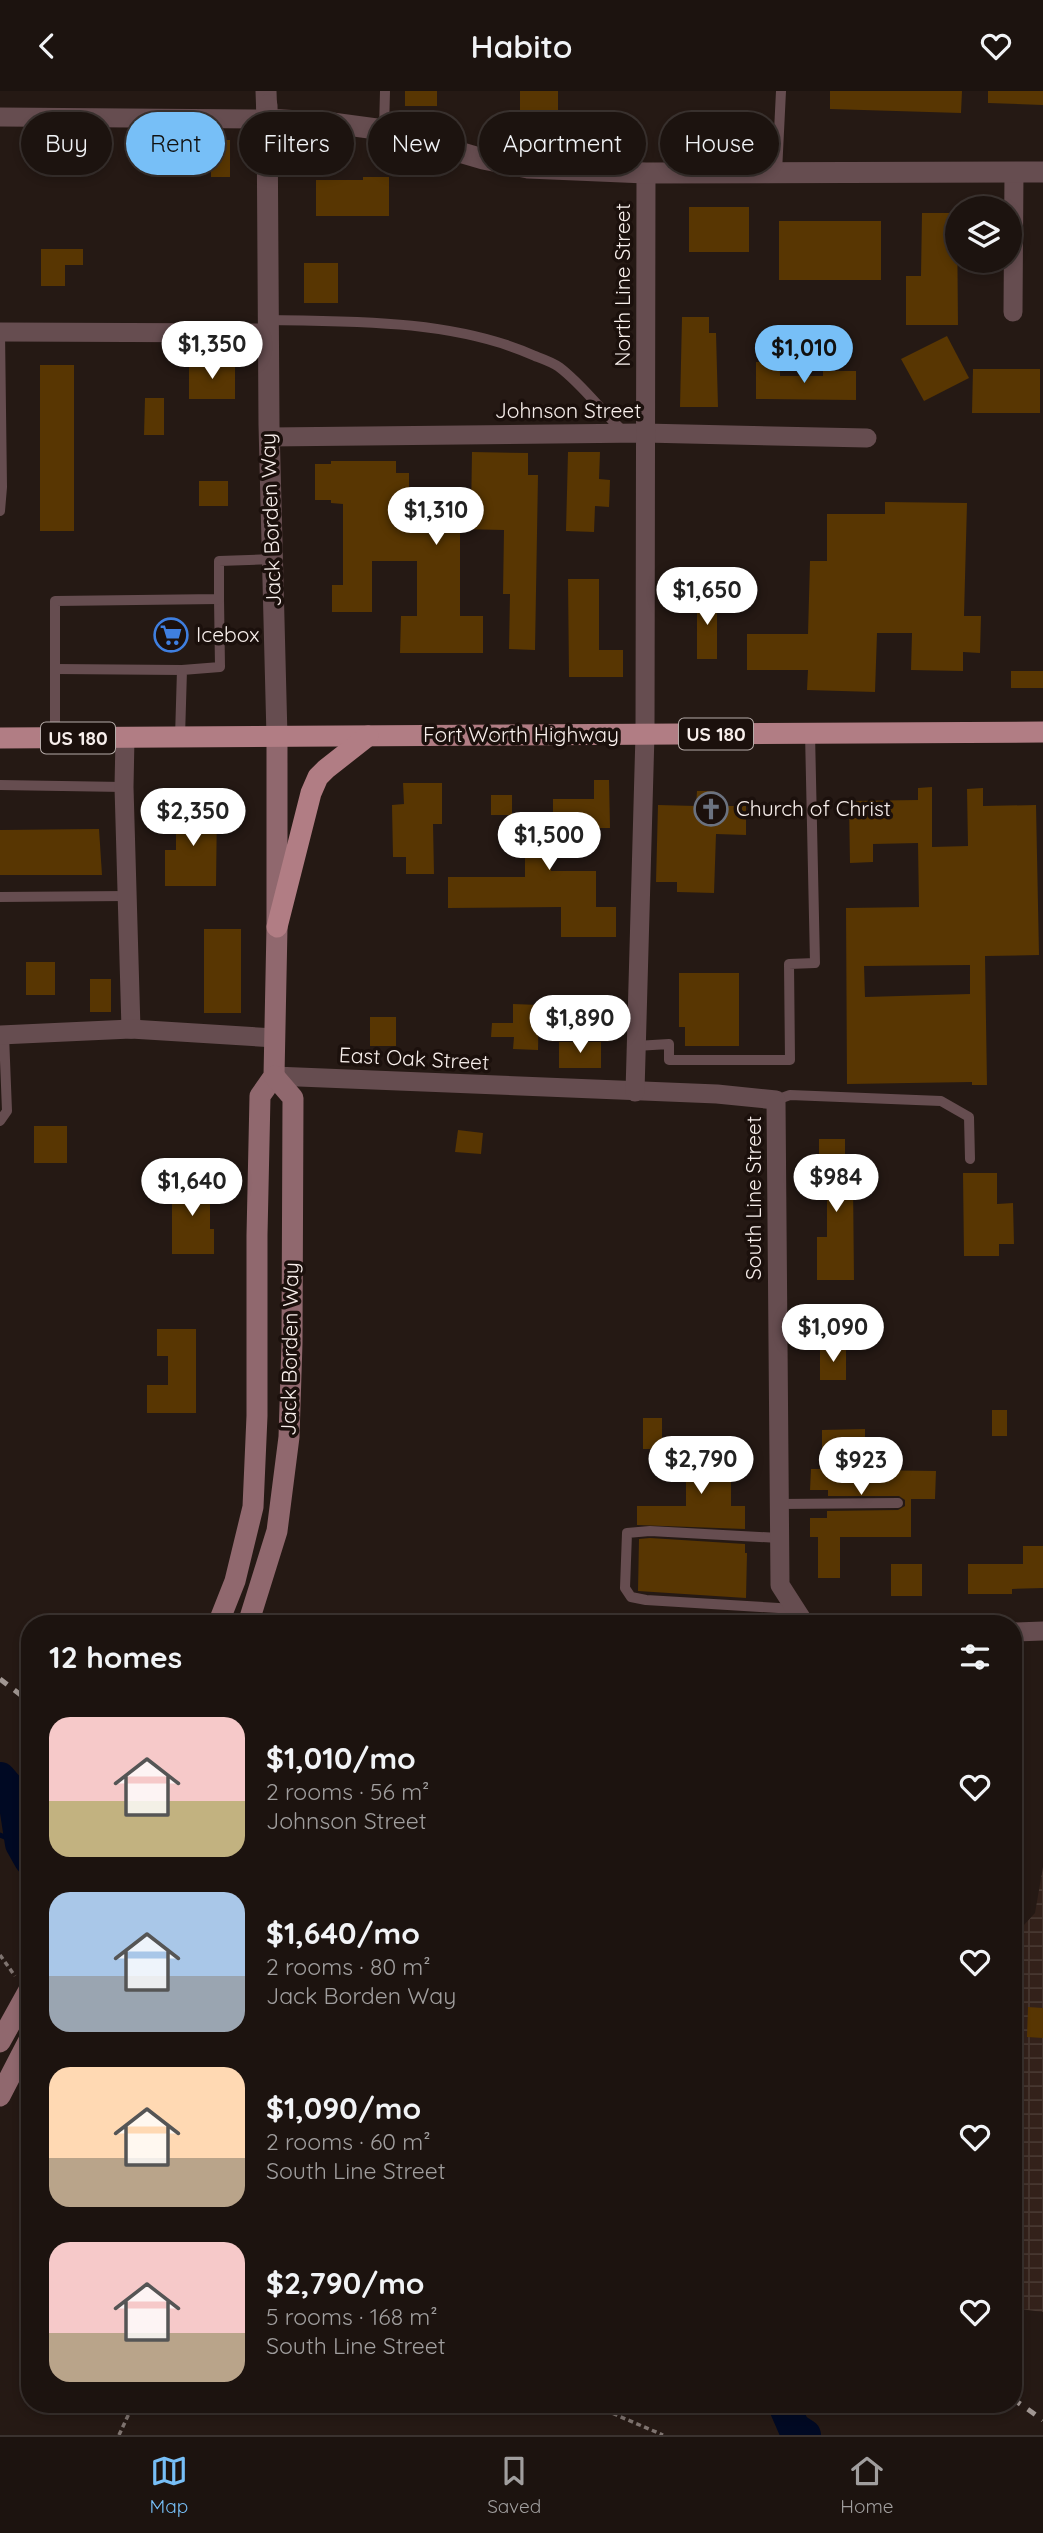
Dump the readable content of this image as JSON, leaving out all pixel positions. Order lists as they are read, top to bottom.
{
  "streets": {
    "main road": ["Jack Borden Way", "US 180", "Fort Worth Highway"],
    "street": [
      "North Line Street",
      "Johnson Street",
      "East Oak Street",
      "South Line Street"
    ]
  },
  "crossings": [
    ["North Line Street", "Johnson Street"],
    ["North Line Street", "Fort Worth Highway"],
    ["Johnson Street", "Jack Borden Way"],
    ["Jack Borden Way", "Fort Worth Highway"],
    ["Jack Borden Way", "East Oak Street"],
    ["East Oak Street", "South Line Street"]
  ],
  "places": {
    "supermarket": ["Icebox"],
    "church": ["Church of Christ"]
  },
  "page": {
    "header": "Habito",
    "chip": [
      "Buy",
      "Rent",
      "Filters",
      "New",
      "Apartment",
      "House"
    ],
    "price": [
      "$1,350",
      "$1,010",
      "$1,310",
      "$1,650",
      "$2,350",
      "$1,500",
      "$1,890",
      "$984",
      "$1,640",
      "$1,090",
      "$2,790",
      "$923"
    ],
    "heading": "12 homes",
    "list": [
      {
        "name": "$1,010/mo",
        "note": "2 rooms · 56 m² · Johnson Street"
      },
      {
        "name": "$1,640/mo",
        "note": "2 rooms · 80 m² · Jack Borden Way"
      },
      {
        "name": "$1,090/mo",
        "note": "2 rooms · 60 m² · South Line Street"
      },
      {
        "name": "$2,790/mo",
        "note": "5 rooms · 168 m² · South Line Street"
      }
    ],
    "tabs": ["Map", "Saved", "Home"]
  }
}
